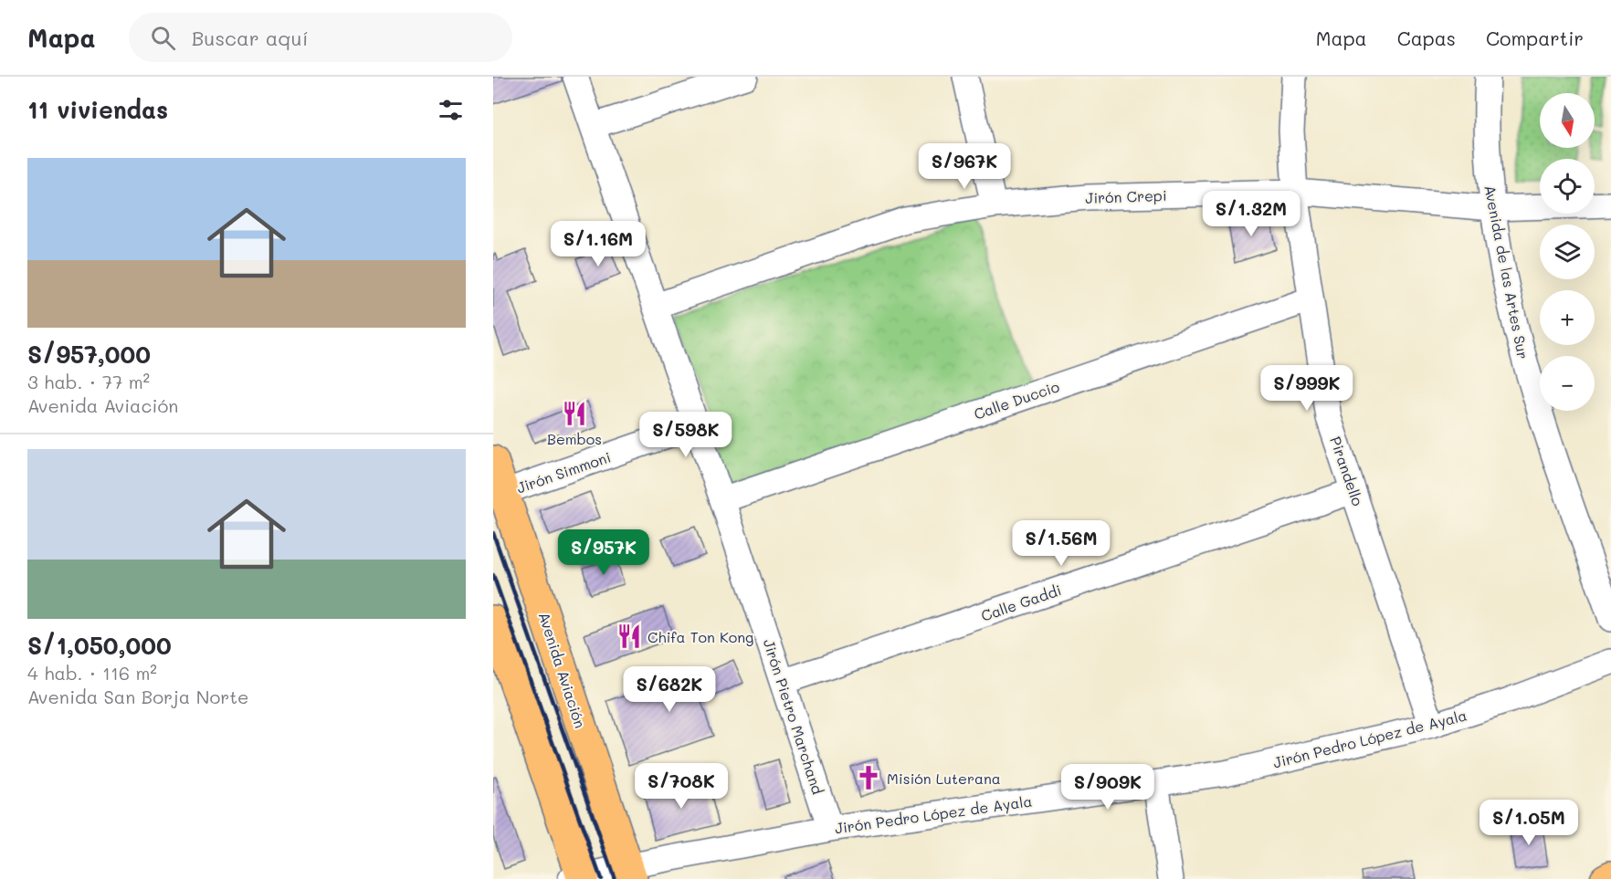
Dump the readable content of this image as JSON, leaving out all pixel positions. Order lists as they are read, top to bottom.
{
  "streets": {
    "main road": ["Avenida Aviación"],
    "street": [
      "Jirón Crepi",
      "Avenida de las Artes Sur",
      "Calle Duccio",
      "Pirandello",
      "Jirón Simmoni",
      "Calle Gaddi",
      "Jirón Pietro Marchand",
      "Jirón Pedro López de Ayala"
    ]
  },
  "crossings": [
    ["Jirón Crepi", "Avenida de las Artes Sur"],
    ["Jirón Crepi", "Pirandello"],
    ["Jirón Crepi", "Jirón Pietro Marchand"],
    ["Calle Duccio", "Pirandello"],
    ["Calle Duccio", "Jirón Pietro Marchand"],
    ["Pirandello", "Calle Gaddi"],
    ["Pirandello", "Jirón Pedro López de Ayala"],
    ["Jirón Simmoni", "Avenida Aviación"],
    ["Jirón Simmoni", "Jirón Pietro Marchand"],
    ["Calle Gaddi", "Jirón Pietro Marchand"],
    ["Avenida Aviación", "Jirón Pedro López de Ayala"],
    ["Jirón Pietro Marchand", "Jirón Pedro López de Ayala"]
  ],
  "places": {
    "restaurant": ["Bembos", "Chifa Ton Kong"],
    "church": ["Misión Luterana"]
  },
  "north": "bottom",
  "page": {
    "header": "Mapa",
    "search": "Buscar aquí",
    "nav": ["Mapa", "Capas", "Compartir"],
    "heading": "11 viviendas",
    "map_buttons": ["+", "−"],
    "list": [
      {
        "name": "S/957,000",
        "note": "3 hab. · 77 m² · Avenida Aviación"
      },
      {
        "name": "S/1,050,000",
        "note": "4 hab. · 116 m² · Avenida San Borja Norte"
      }
    ],
    "price": [
      "S/967K",
      "S/1.32M",
      "S/1.16M",
      "S/999K",
      "S/598K",
      "S/1.56M",
      "S/957K",
      "S/682K",
      "S/708K",
      "S/909K",
      "S/1.05M"
    ]
  }
}
